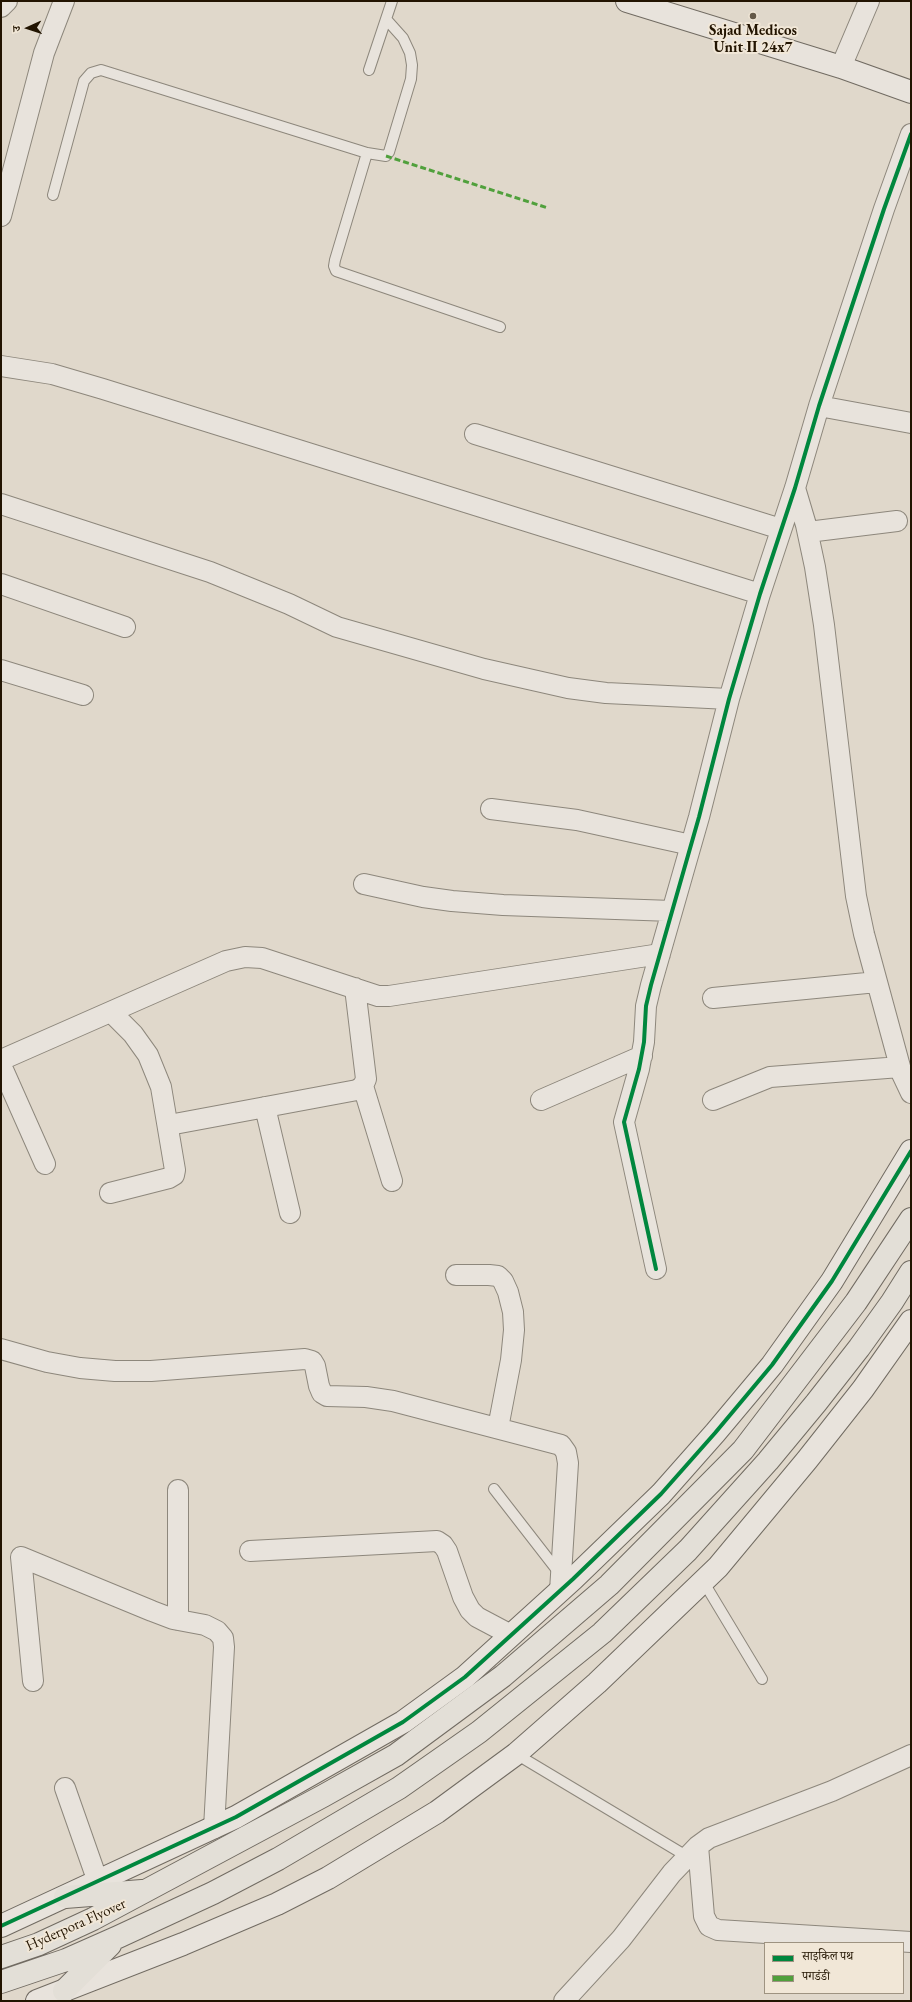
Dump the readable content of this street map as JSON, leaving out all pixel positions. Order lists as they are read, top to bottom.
{
  "streets": {
    "highway": ["Hyderpora Flyover"]
  },
  "places": ["Sajad Medicos Unit II 24x7"],
  "legend": ["साइकिल पथ", "पगडंडी"],
  "north": "left"
}
